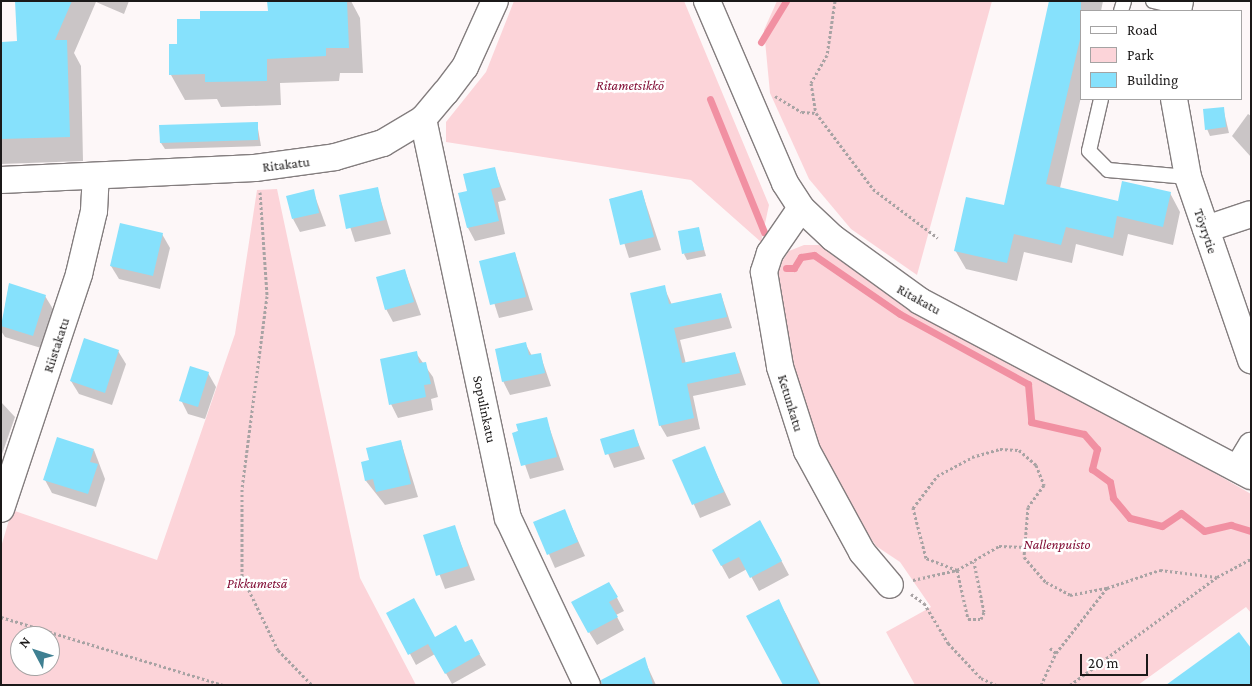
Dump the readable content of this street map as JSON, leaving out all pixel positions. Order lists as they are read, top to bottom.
{
  "streets": {
    "street": [
      "Ritakatu",
      "Töyrytie",
      "Riistakatu",
      "Ketunkatu",
      "Sopulinkatu"
    ]
  },
  "crossings": [
    ["Ritakatu", "Riistakatu"],
    ["Ritakatu", "Ketunkatu"],
    ["Ritakatu", "Sopulinkatu"]
  ],
  "parks": ["Ritametsikkö", "Nallenpuisto", "Pikkumetsä"],
  "legend": ["Road", "Park", "Building"],
  "scale_bar": "20 m",
  "north": "top left"
}
